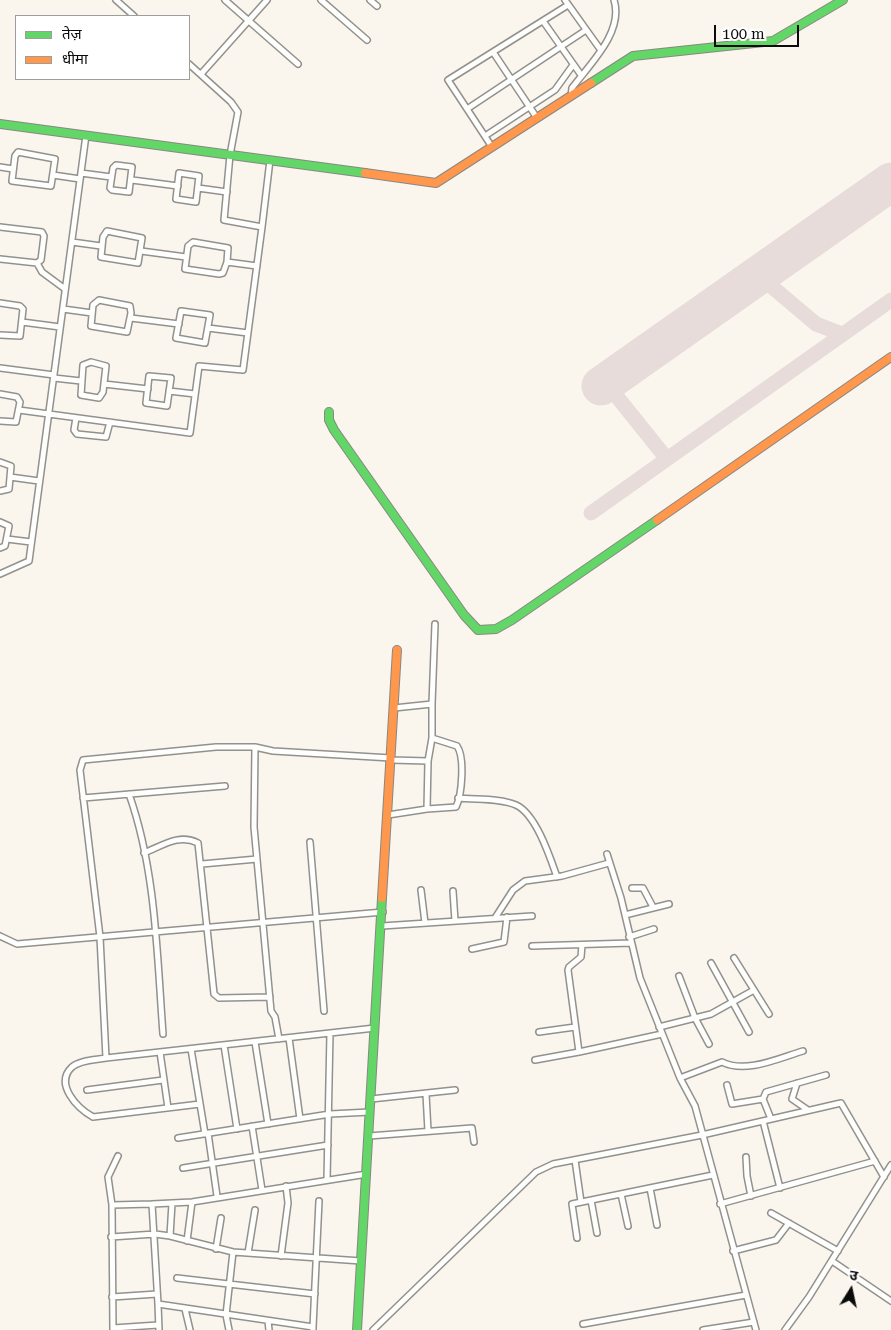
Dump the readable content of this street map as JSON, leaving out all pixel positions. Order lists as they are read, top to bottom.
{
  "legend": ["तेज़", "धीमा"],
  "scale_bar": "100 m",
  "north": "top"
}
